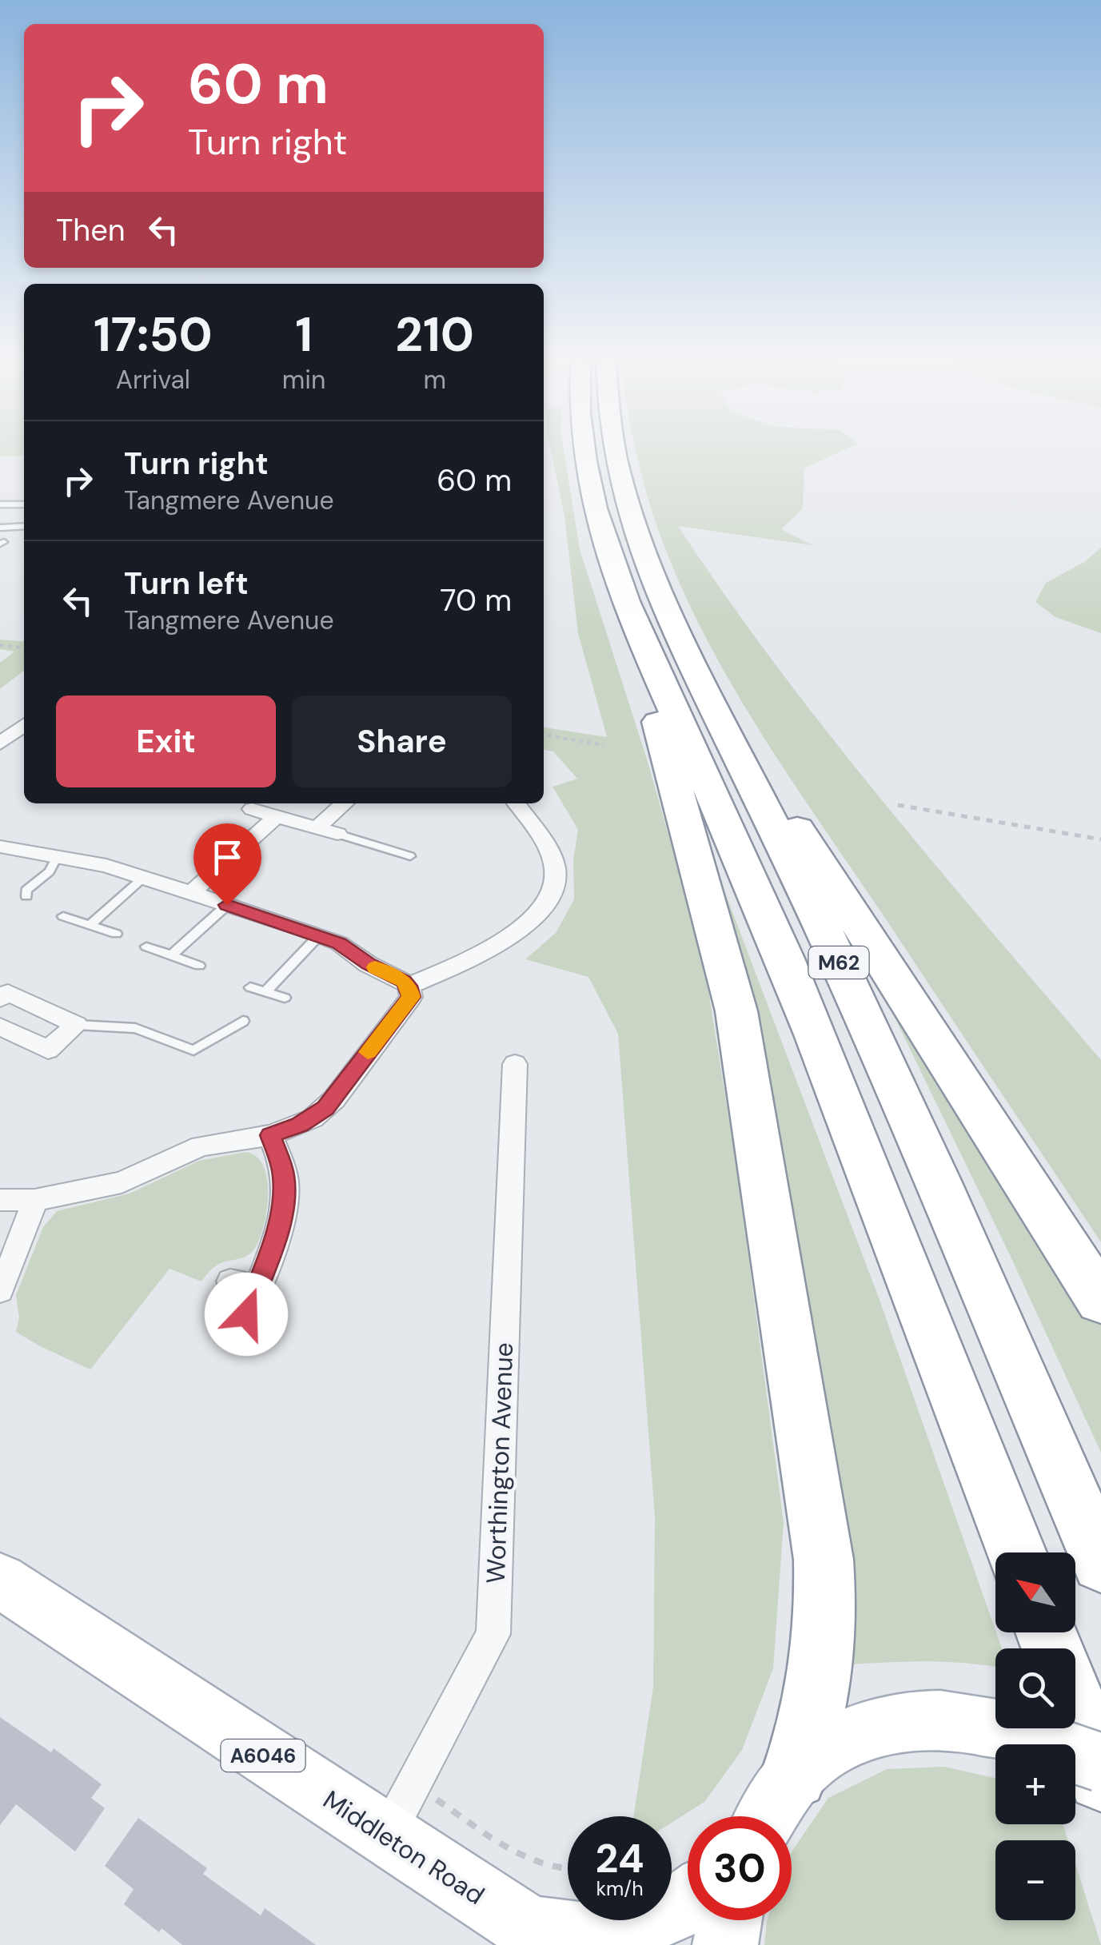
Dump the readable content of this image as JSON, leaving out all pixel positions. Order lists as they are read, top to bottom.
{
  "streets": {
    "highway": ["M62"],
    "main road": ["A6046", "Middleton Road"],
    "street": ["Worthington Avenue"]
  },
  "crossings": [
    ["Worthington Avenue", "Middleton Road"]
  ],
  "north": "top left",
  "page": {
    "turn": ["60 m", "Turn right"],
    "then": "Then",
    "eta": [
      "17:50",
      "Arrival",
      "1",
      "min",
      "210",
      "m"
    ],
    "list": [
      {
        "name": "Turn right",
        "note": "Tangmere Avenue",
        "value": "60 m"
      },
      {
        "name": "Turn left",
        "note": "Tangmere Avenue",
        "value": "70 m"
      }
    ],
    "buttons": ["Exit", "Share"],
    "map_buttons": ["+", "−"],
    "speed": "24 km/h",
    "limit": "30"
  }
}
